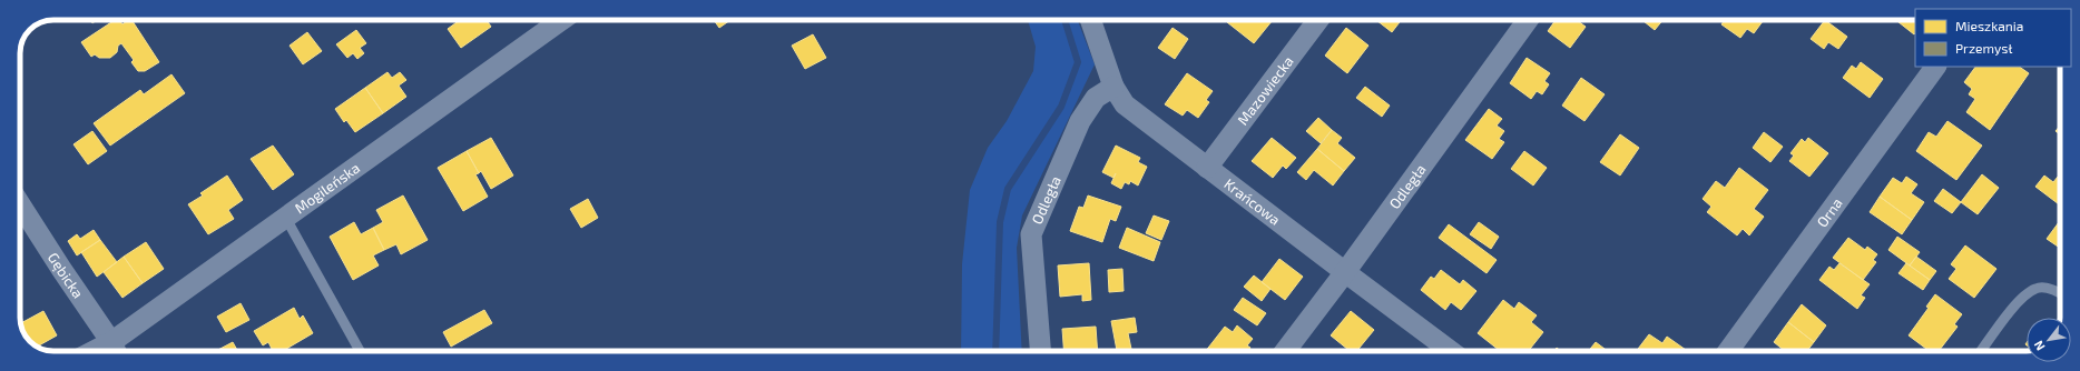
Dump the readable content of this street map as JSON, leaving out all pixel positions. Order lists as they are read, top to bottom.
{
  "streets": {
    "street": [
      "Mazowiecka",
      "Mogileńska",
      "Odległa",
      "Krańcowa",
      "Orna",
      "Gębicka"
    ]
  },
  "crossings": [
    ["Mazowiecka", "Krańcowa"],
    ["Mogileńska", "Gębicka"],
    ["Odległa", "Krańcowa"]
  ],
  "legend": ["Mieszkania", "Przemysł"],
  "north": "bottom left"
}
